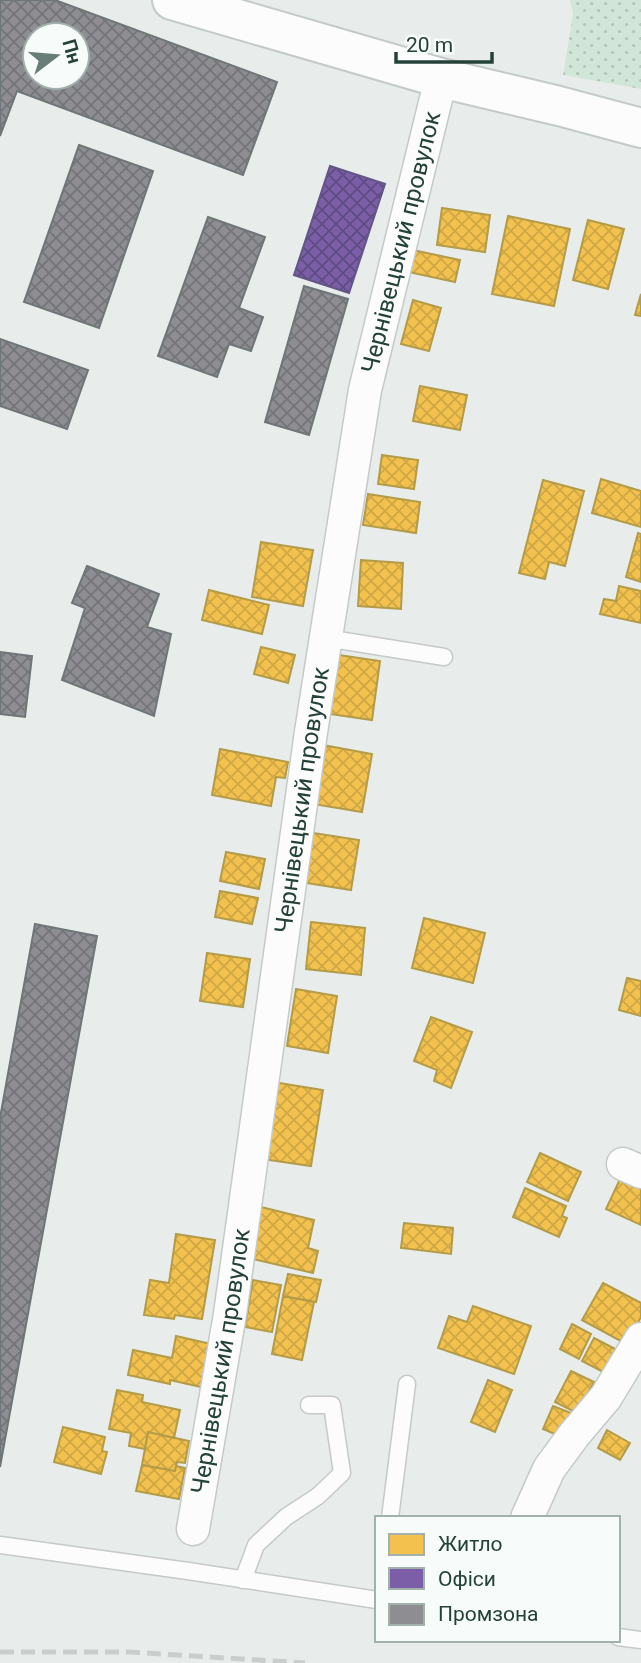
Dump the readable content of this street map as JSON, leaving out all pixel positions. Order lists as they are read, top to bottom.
{
  "streets": {
    "street": ["Чернівецький провулок"]
  },
  "legend": ["Житло", "Офіси", "Промзона"],
  "scale_bar": "20 m",
  "north": "right"
}
